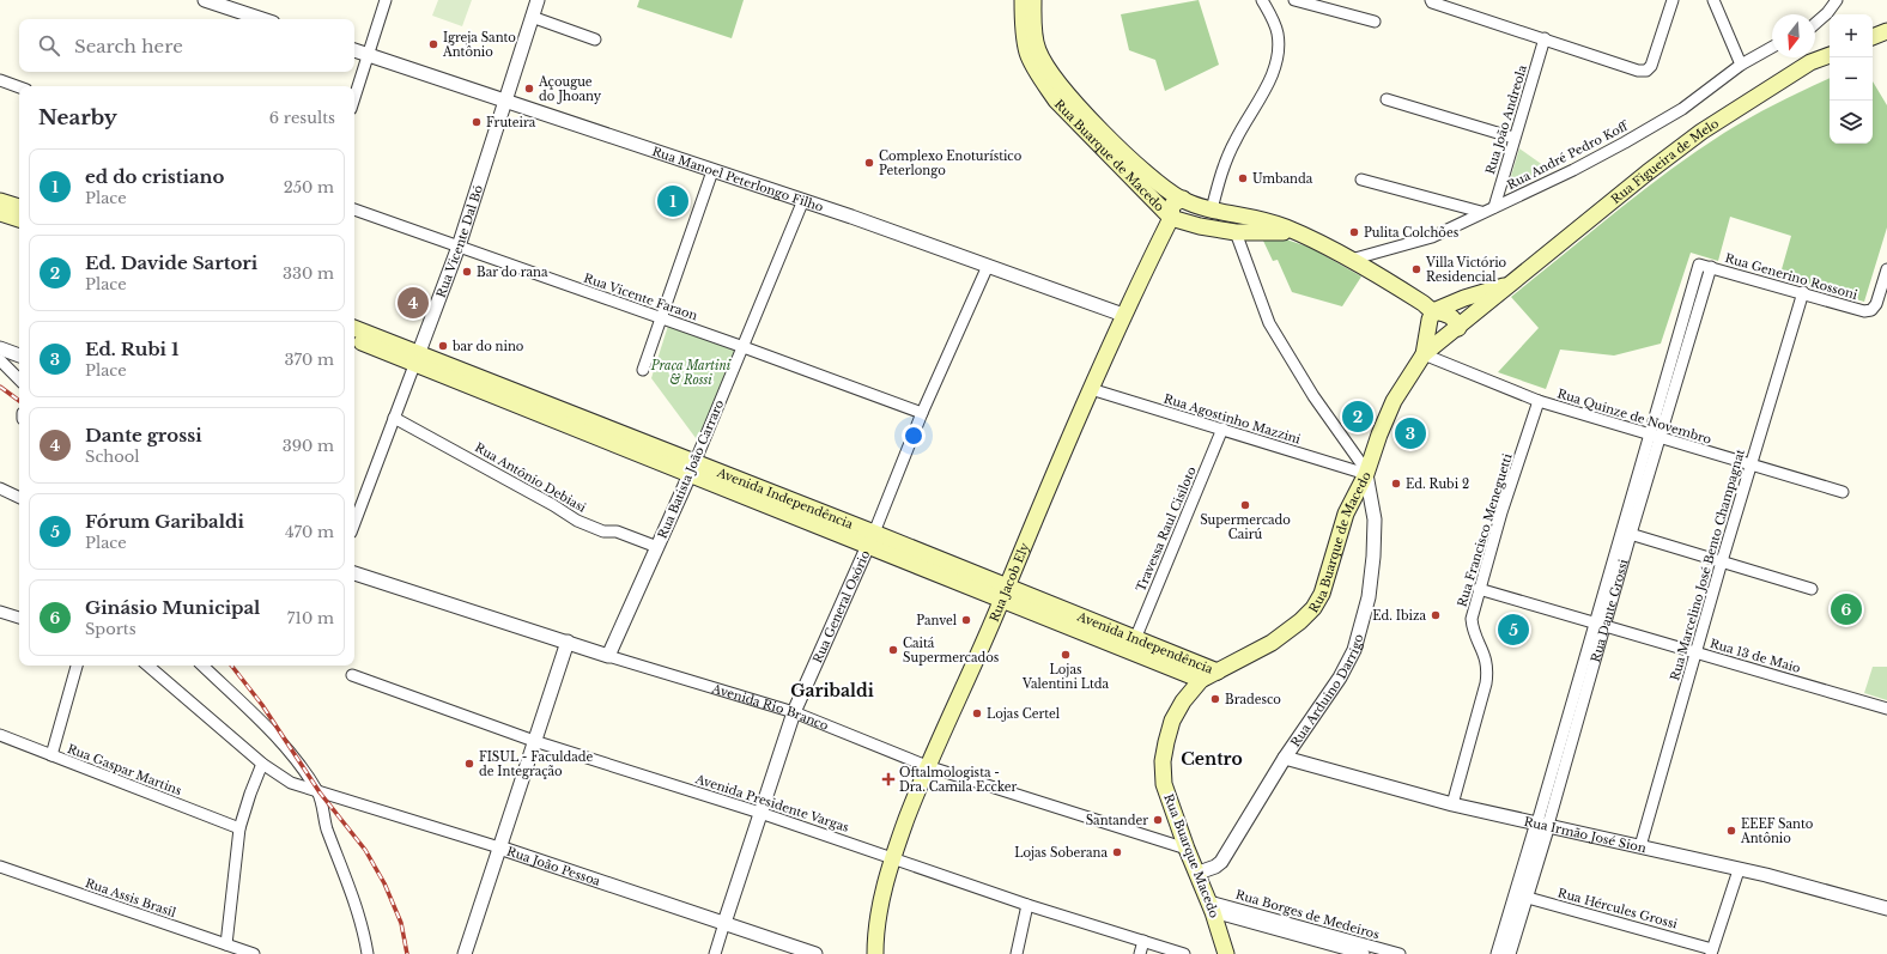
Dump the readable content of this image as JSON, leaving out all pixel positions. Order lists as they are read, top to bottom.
{
  "streets": {
    "main road": [
      "Rua Buarque de Macedo",
      "Rua Figueira de Melo",
      "Avenida Independência",
      "Rua Jacob Ely",
      "Rua Buarque Macedo"
    ],
    "street": [
      "Rua João Andreola",
      "Rua André Pedro Koff",
      "Rua Manoel Peterlongo Filho",
      "Rua Vicente Dal Bó",
      "Rua Generino Rossoni",
      "Rua Vicente Faraon",
      "Rua Quinze de Novembro",
      "Rua Agostinho Mazzini",
      "Rua Batista João Carraro",
      "Rua Antônio Debiasi",
      "Travessa Raul Cisiloto",
      "Rua Francisco Meneguetti",
      "Rua Marcelino José Bento Champagnat",
      "Rua General Osório",
      "Rua Dante Grossi",
      "Rua 13 de Maio",
      "Rua Arduino Darrigo",
      "Avenida Rio Branco",
      "Rua Gaspar Martins",
      "Avenida Presidente Vargas",
      "Rua Irmão José Sion",
      "Rua João Pessoa",
      "Rua Assis Brasil",
      "Rua Hércules Grossi",
      "Rua Borges de Medeiros"
    ]
  },
  "crossings": [
    ["Rua João Andreola", "Rua André Pedro Koff"],
    ["Rua Buarque de Macedo", "Rua André Pedro Koff"],
    ["Rua Buarque de Macedo", "Rua Figueira de Melo"],
    ["Rua Buarque de Macedo", "Rua Quinze de Novembro"],
    ["Rua Buarque de Macedo", "Rua Agostinho Mazzini"],
    ["Rua Buarque de Macedo", "Avenida Independência"],
    ["Rua Buarque de Macedo", "Rua Jacob Ely"],
    ["Rua Buarque de Macedo", "Rua Arduino Darrigo"],
    ["Rua Buarque de Macedo", "Rua Buarque Macedo"],
    ["Rua Manoel Peterlongo Filho", "Rua Vicente Dal Bó"],
    ["Rua Manoel Peterlongo Filho", "Rua Batista João Carraro"],
    ["Rua Manoel Peterlongo Filho", "Rua Jacob Ely"],
    ["Rua Manoel Peterlongo Filho", "Rua General Osório"],
    ["Rua Vicente Dal Bó", "Rua Vicente Faraon"],
    ["Rua Vicente Dal Bó", "Rua Antônio Debiasi"],
    ["Rua Vicente Dal Bó", "Avenida Independência"],
    ["Rua Generino Rossoni", "Rua Marcelino José Bento Champagnat"],
    ["Rua Generino Rossoni", "Rua Dante Grossi"],
    ["Rua Vicente Faraon", "Rua Batista João Carraro"],
    ["Rua Vicente Faraon", "Rua General Osório"],
    ["Rua Quinze de Novembro", "Rua Francisco Meneguetti"],
    ["Rua Quinze de Novembro", "Rua Marcelino José Bento Champagnat"],
    ["Rua Quinze de Novembro", "Rua Dante Grossi"],
    ["Rua Agostinho Mazzini", "Travessa Raul Cisiloto"],
    ["Rua Agostinho Mazzini", "Rua Jacob Ely"],
    ["Rua Agostinho Mazzini", "Rua Arduino Darrigo"],
    ["Rua Batista João Carraro", "Rua Antônio Debiasi"],
    ["Rua Batista João Carraro", "Avenida Independência"],
    ["Rua Batista João Carraro", "Avenida Rio Branco"],
    ["Avenida Independência", "Travessa Raul Cisiloto"],
    ["Avenida Independência", "Rua Jacob Ely"],
    ["Avenida Independência", "Rua General Osório"],
    ["Avenida Independência", "Rua Buarque Macedo"],
    ["Rua Francisco Meneguetti", "Rua 13 de Maio"],
    ["Rua Francisco Meneguetti", "Rua Irmão José Sion"],
    ["Rua Marcelino José Bento Champagnat", "Rua 13 de Maio"],
    ["Rua Marcelino José Bento Champagnat", "Rua Irmão José Sion"],
    ["Rua Jacob Ely", "Avenida Rio Branco"],
    ["Rua Jacob Ely", "Avenida Presidente Vargas"],
    ["Rua General Osório", "Avenida Rio Branco"],
    ["Rua General Osório", "Avenida Presidente Vargas"],
    ["Rua General Osório", "Rua João Pessoa"],
    ["Rua Dante Grossi", "Rua 13 de Maio"],
    ["Rua Dante Grossi", "Rua Irmão José Sion"],
    ["Rua Dante Grossi", "Rua Hércules Grossi"],
    ["Rua Arduino Darrigo", "Rua Irmão José Sion"],
    ["Rua Arduino Darrigo", "Rua Buarque Macedo"],
    ["Avenida Rio Branco", "Rua Buarque Macedo"],
    ["Rua Buarque Macedo", "Rua Borges de Medeiros"]
  ],
  "districts": ["Garibaldi", "Centro"],
  "parks": ["Praça Martini & Rossi"],
  "places": {
    "other": [
      "Igreja Santo Antônio",
      "Açougue do Jhoany",
      "Fruteira",
      "Complexo Enoturístico Peterlongo",
      "Umbanda",
      "Pulita Colchões",
      "Villa Victório Residencial",
      "Bar do rana",
      "bar do nino",
      "Ed. Rubi 2",
      "Supermercado Cairú",
      "Ed. Ibiza",
      "Panvel",
      "Caitá Supermercados",
      "Lojas Valentini Ltda",
      "Bradesco",
      "Lojas Certel",
      "FISUL - Faculdade de Integração",
      "Santander",
      "EEEF Santo Antônio",
      "Lojas Soberana"
    ],
    "health": ["Oftalmologista - Dra. Camila Eccker"]
  },
  "north": "bottom",
  "page": {
    "map_buttons": ["+", "−"],
    "search": "Search here",
    "heading": ["Nearby", "6 results"],
    "list": [
      {
        "mark": "1",
        "name": "ed do cristiano",
        "note": "Place",
        "value": "250 m"
      },
      {
        "mark": "2",
        "name": "Ed. Davide Sartori",
        "note": "Place",
        "value": "330 m"
      },
      {
        "mark": "3",
        "name": "Ed. Rubi 1",
        "note": "Place",
        "value": "370 m"
      },
      {
        "mark": "4",
        "name": "Dante grossi",
        "note": "School",
        "value": "390 m"
      },
      {
        "mark": "5",
        "name": "Fórum Garibaldi",
        "note": "Place",
        "value": "470 m"
      },
      {
        "mark": "6",
        "name": "Ginásio Municipal",
        "note": "Sports",
        "value": "710 m"
      }
    ],
    "pins": [
      "1",
      "4",
      "2",
      "3",
      "6",
      "5"
    ]
  }
}
